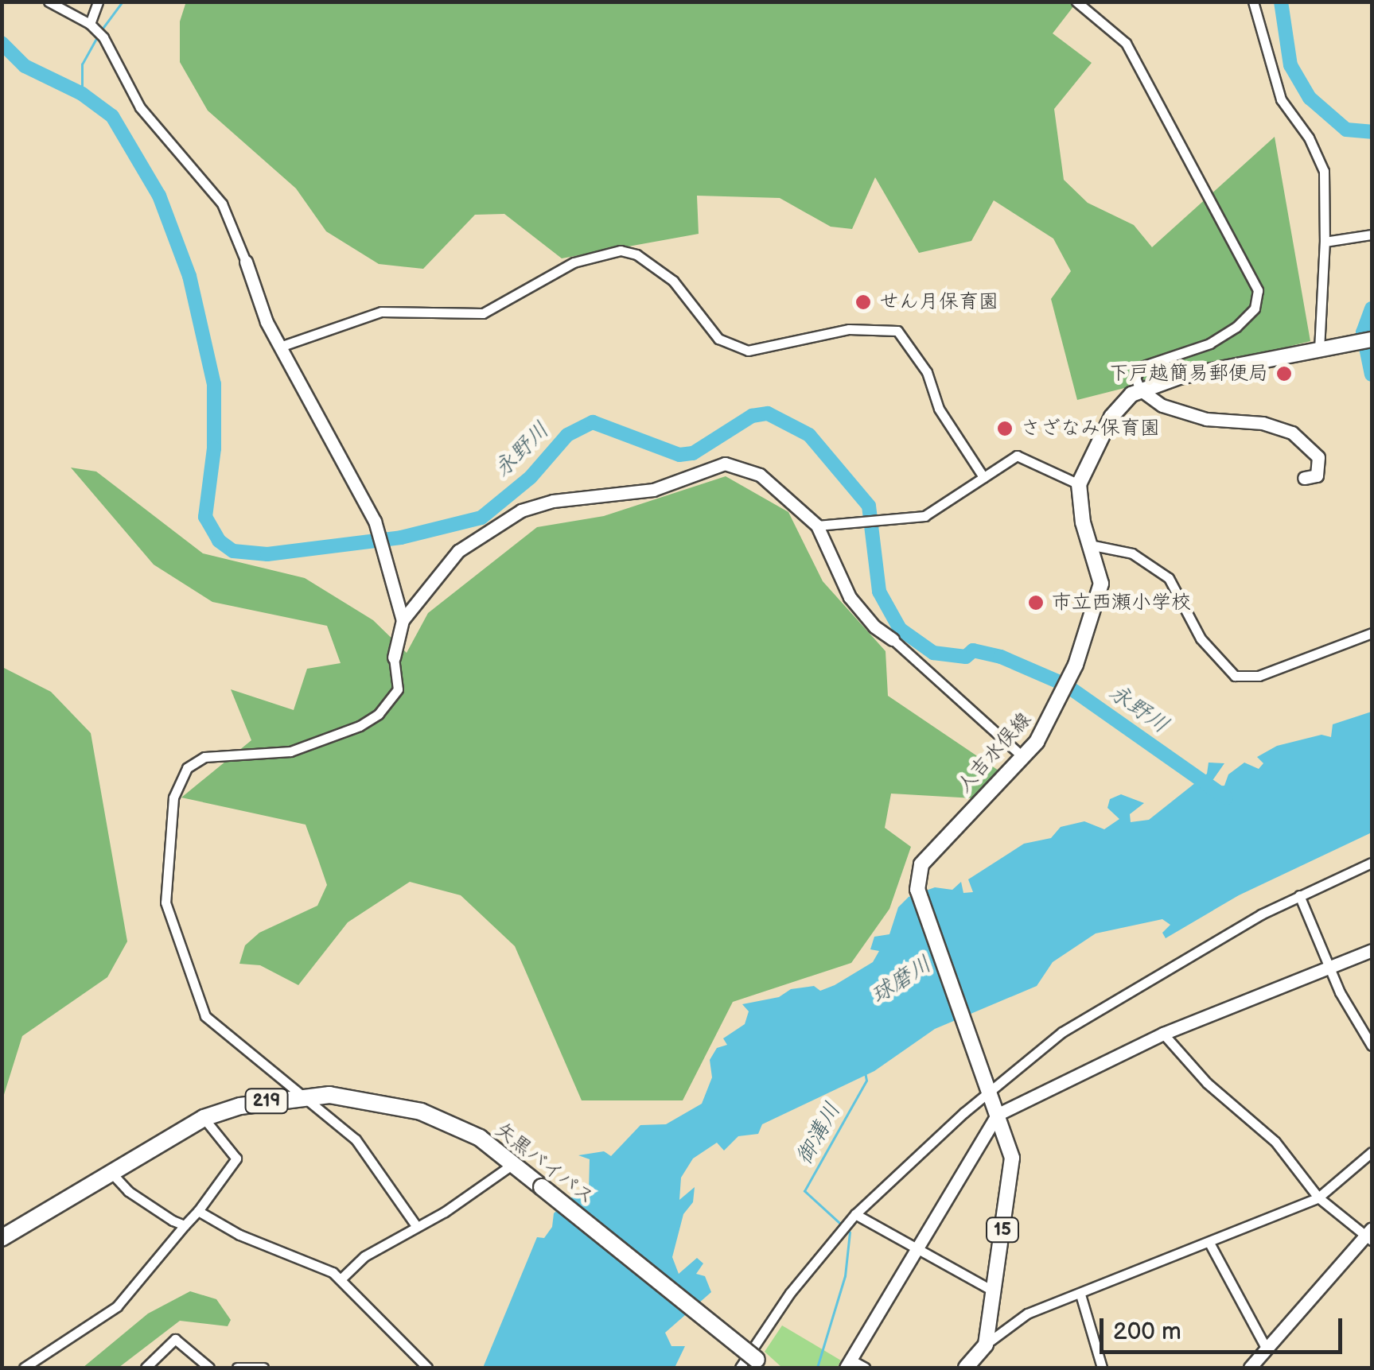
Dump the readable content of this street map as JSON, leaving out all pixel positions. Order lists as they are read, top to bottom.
{
  "streets": {
    "highway": ["219", "矢黒バイパス"],
    "main road": ["人吉水俣線", "15"]
  },
  "water": ["永野川", "球磨川", "御溝川"],
  "places": [
    "せん月保育園",
    "下戸越簡易郵便局",
    "さざなみ保育園",
    "市立西瀬小学校"
  ],
  "scale_bar": "200 m"
}
